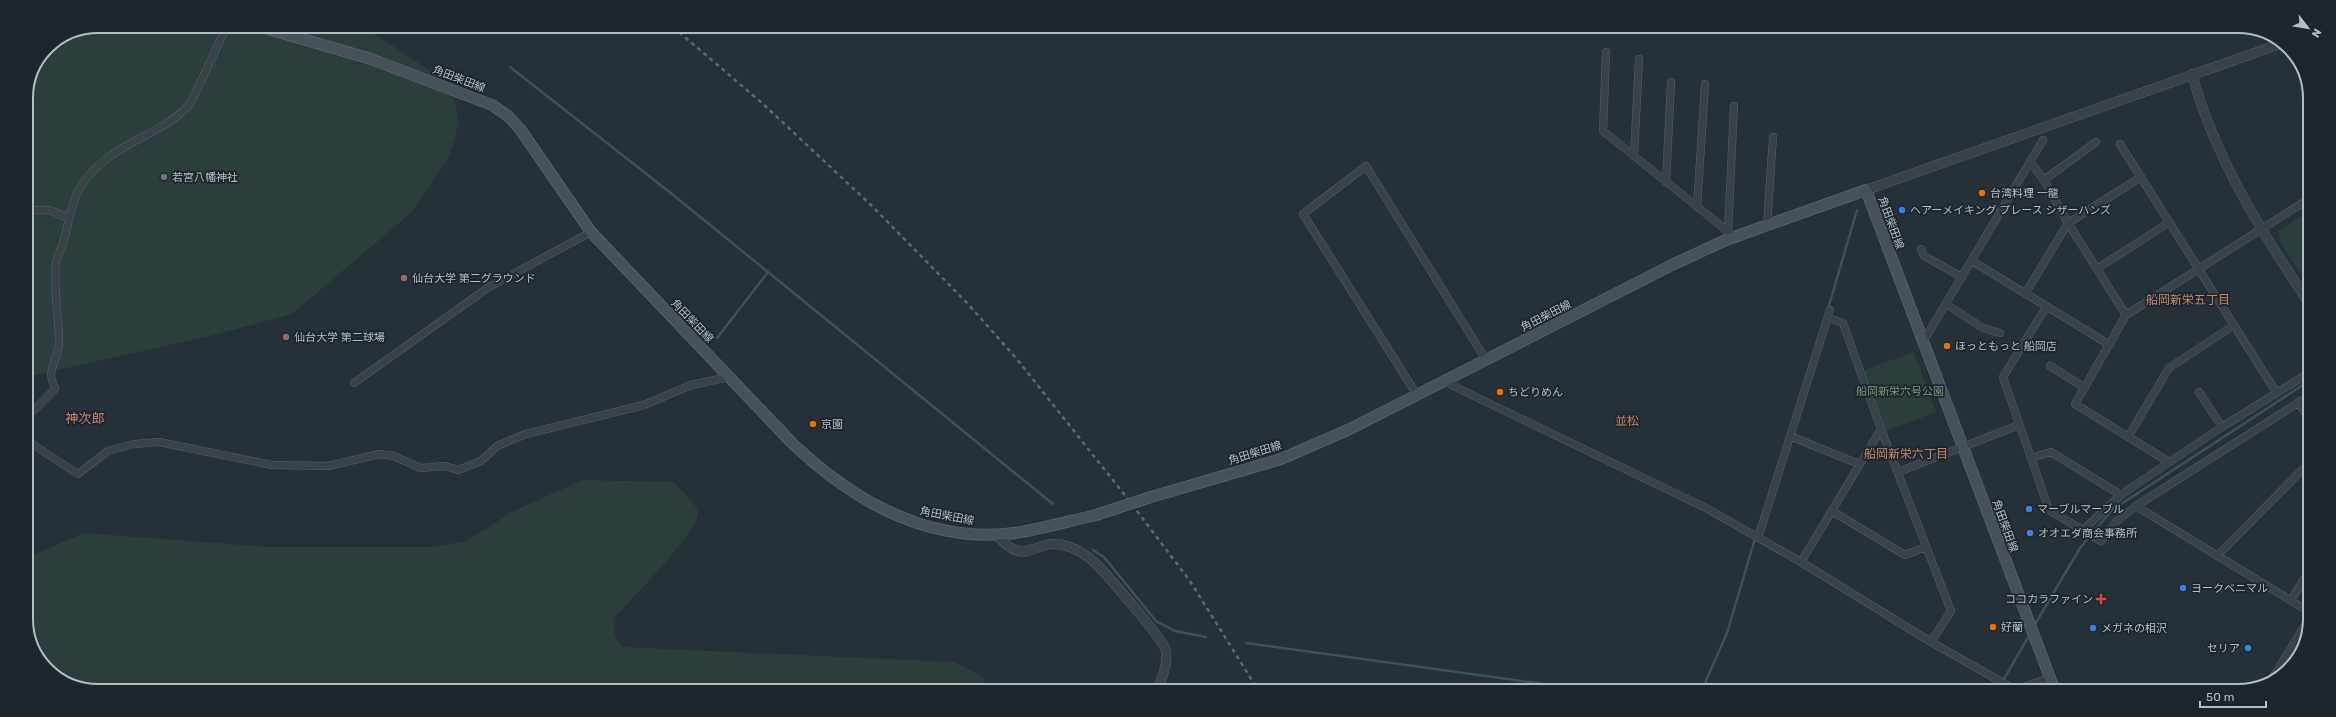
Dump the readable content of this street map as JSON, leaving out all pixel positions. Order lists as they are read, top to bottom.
{
  "streets": {
    "main road": ["角田柴田線"]
  },
  "districts": [
    "船岡新栄五丁目",
    "神次郎",
    "並松",
    "船岡新栄六丁目"
  ],
  "parks": ["船岡新栄六号公園"],
  "places": {
    "other": [
      "若宮八幡神社",
      "台湾料理 一龍",
      "ヘアーメイキング プレース シザーハンズ",
      "仙台大学 第二グラウンド",
      "仙台大学 第二球場",
      "ほっともっと 船岡店",
      "ちどりめん",
      "京園",
      "マーブルマーブル",
      "オオエダ商会事務所",
      "ヨークベニマル",
      "好蘭",
      "メガネの相沢",
      "セリア"
    ],
    "health": ["ココカラファイン"]
  },
  "scale_bar": "50 m",
  "north": "bottom right"
}
